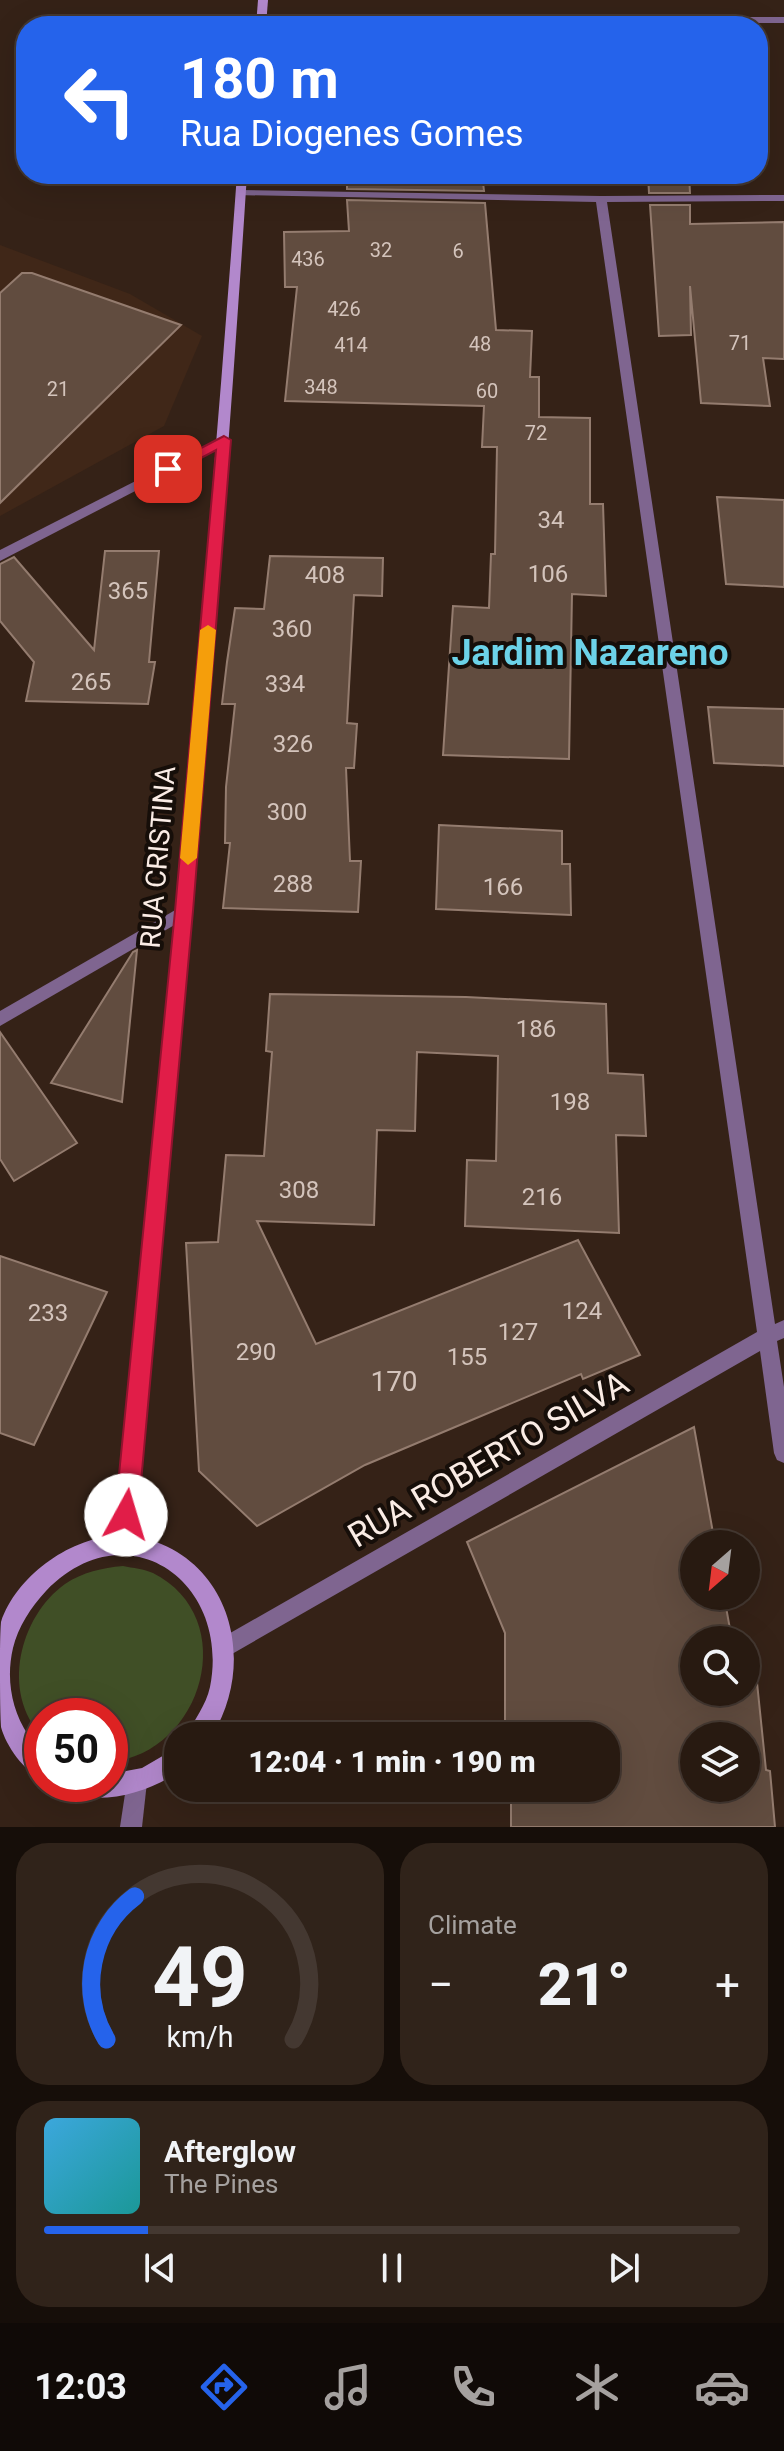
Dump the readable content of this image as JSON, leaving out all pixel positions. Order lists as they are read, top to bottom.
{
  "streets": {
    "main road": ["RUA CRISTINA"],
    "street": ["RUA ROBERTO SILVA"]
  },
  "districts": ["Jardim Nazareno"],
  "house_numbers": [
    "32",
    "6",
    "436",
    "426",
    "71",
    "48",
    "414",
    "348",
    "21",
    "60",
    "72",
    "34",
    "106",
    "408",
    "365",
    "360",
    "265",
    "334",
    "326",
    "300",
    "288",
    "166",
    "186",
    "198",
    "308",
    "216",
    "124",
    "233",
    "127",
    "290",
    "155",
    "170"
  ],
  "north": "bottom left",
  "page": {
    "turn": ["180 m", "Rua Diogenes Gomes"],
    "limit": "50",
    "trip": "12:04 · 1 min · 190 m",
    "tile": "Climate",
    "heat": ["−", "21°", "+"],
    "song": ["Afterglow", "The Pines"],
    "tabs": "12:03",
    "gauge": ["49", "km/h"]
  }
}
